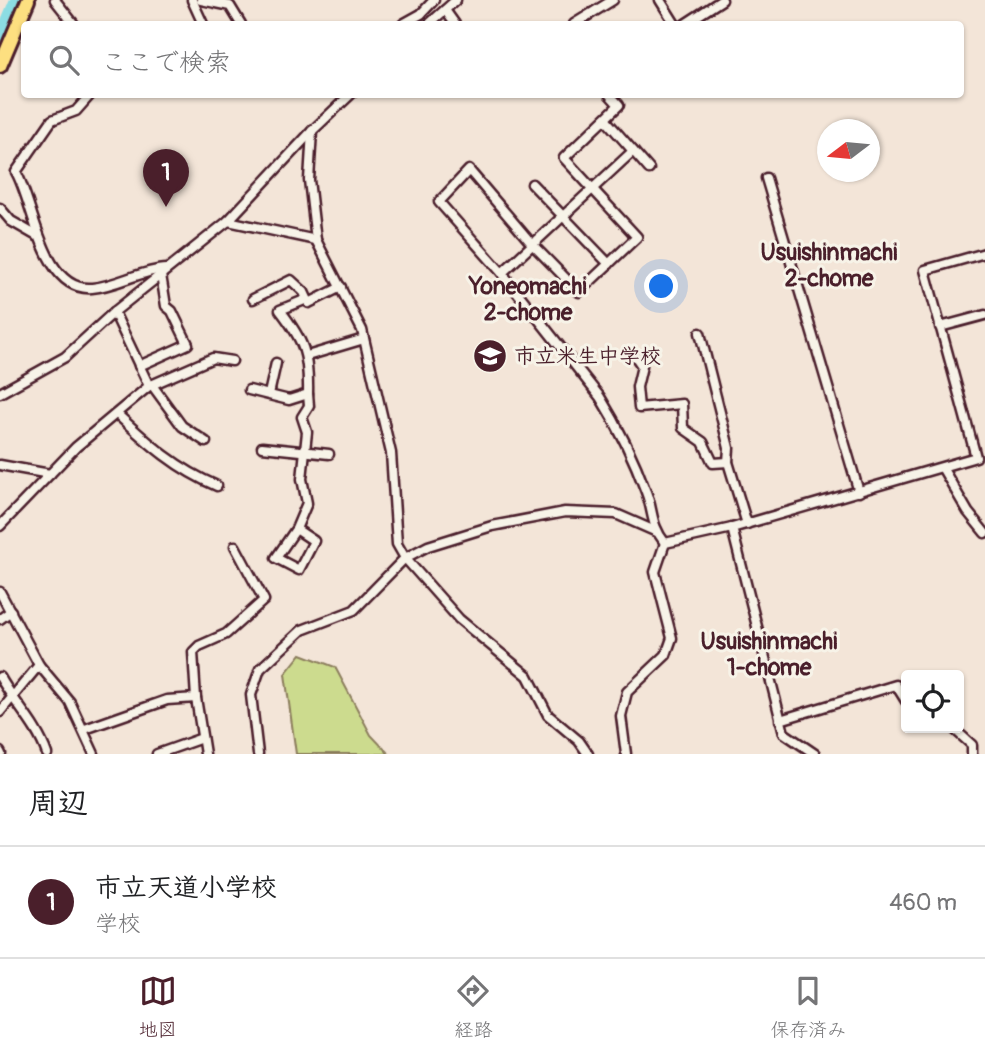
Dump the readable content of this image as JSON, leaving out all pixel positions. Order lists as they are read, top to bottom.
{
  "districts": ["Usuishinmachi 2-chome", "Yoneomachi 2-chome", "Usuishinmachi 1-chome"],
  "places": {
    "school or university": ["市立米生中学校"]
  },
  "north": "left",
  "page": {
    "search": "ここで検索",
    "pins": "1",
    "heading": "周辺",
    "list": [
      {
        "mark": "1",
        "name": "市立天道小学校",
        "note": "学校",
        "value": "460 m"
      }
    ],
    "nav": ["地図", "経路", "保存済み"]
  }
}
